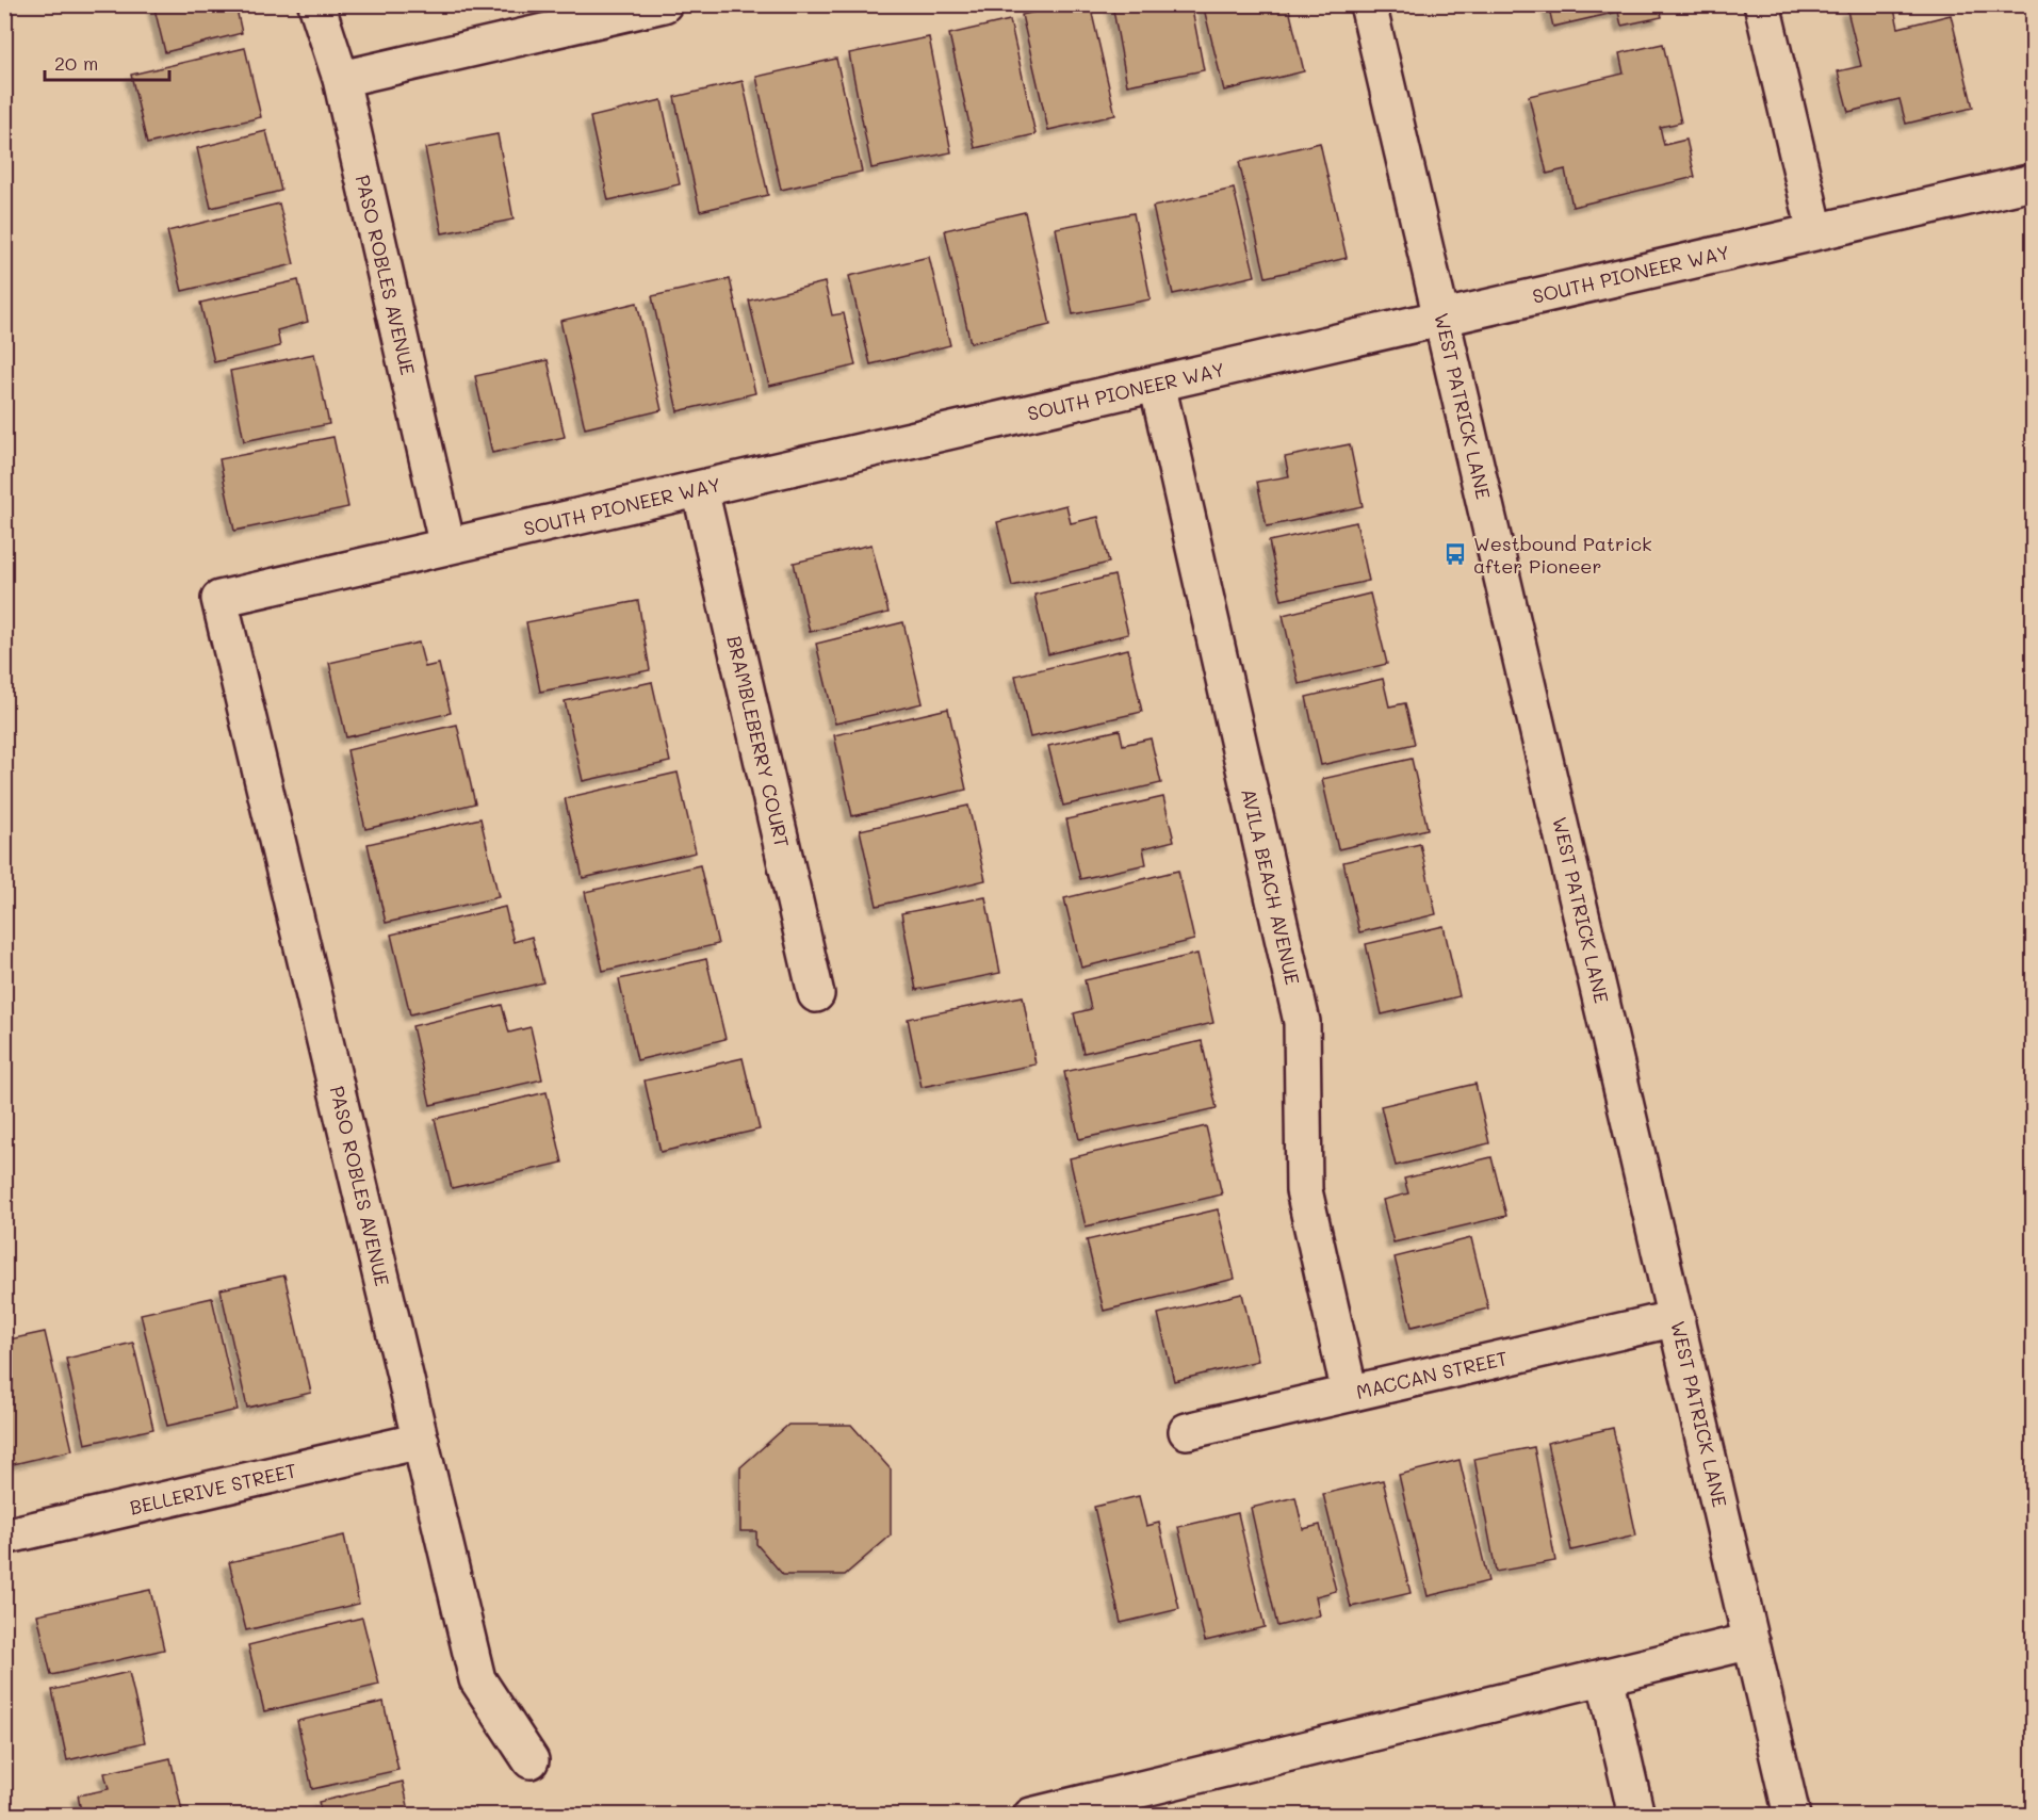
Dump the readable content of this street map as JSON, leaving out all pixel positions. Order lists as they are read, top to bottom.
{
  "streets": {
    "street": [
      "SOUTH PIONEER WAY",
      "PASO ROBLES AVENUE",
      "WEST PATRICK LANE",
      "BRAMBLEBERRY COURT",
      "AVILA BEACH AVENUE",
      "MACCAN STREET",
      "BELLERIVE STREET"
    ]
  },
  "crossings": [
    ["SOUTH PIONEER WAY", "PASO ROBLES AVENUE"],
    ["SOUTH PIONEER WAY", "WEST PATRICK LANE"],
    ["SOUTH PIONEER WAY", "BRAMBLEBERRY COURT"],
    ["SOUTH PIONEER WAY", "AVILA BEACH AVENUE"],
    ["PASO ROBLES AVENUE", "BELLERIVE STREET"],
    ["WEST PATRICK LANE", "MACCAN STREET"],
    ["AVILA BEACH AVENUE", "MACCAN STREET"]
  ],
  "places": {
    "bus stop": ["Westbound Patrick after Pioneer"]
  },
  "scale_bar": "20 m"
}
